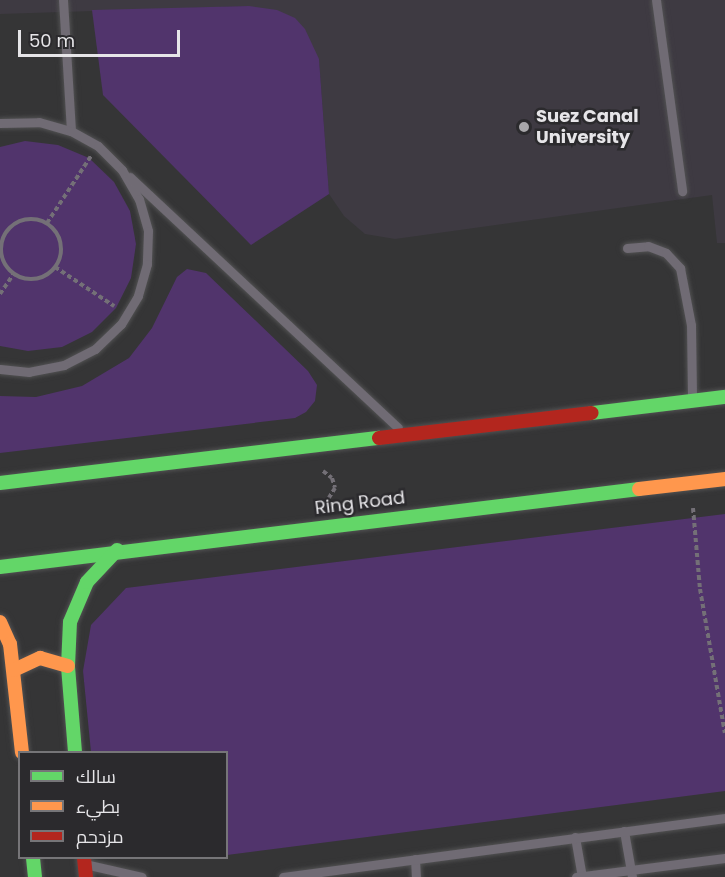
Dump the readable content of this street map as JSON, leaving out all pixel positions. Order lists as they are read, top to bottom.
{
  "streets": {
    "main road": ["Ring Road"]
  },
  "places": ["Suez Canal University"],
  "legend": ["سالك", "بطيء", "مزدحم"],
  "scale_bar": "50 m"
}
